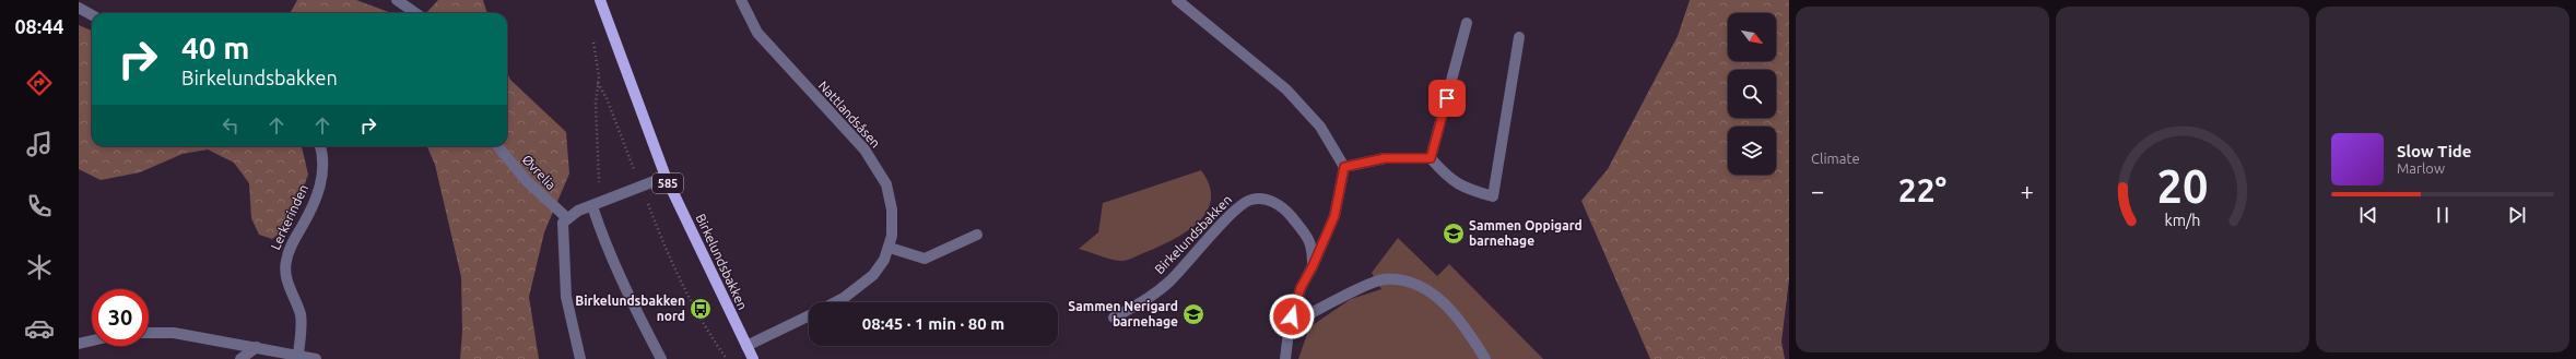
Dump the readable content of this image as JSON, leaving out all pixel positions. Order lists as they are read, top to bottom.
{
  "streets": {
    "main road": ["585", "Birkelundsbakken"],
    "street": ["Nattlandsåsen", "Øvrelia", "Lerkerinden"]
  },
  "places": {
    "school or university": ["Sammen Oppigard barnehage", "Sammen Nerigard barnehage"],
    "bus stop": ["Birkelundsbakken nord"]
  },
  "north": "bottom right",
  "page": {
    "tabs": "08:44",
    "tile": "Climate",
    "turn": ["40 m", "Birkelundsbakken"],
    "song": ["Slow Tide", "Marlow"],
    "heat": ["−", "22°", "+"],
    "limit": "30",
    "trip": "08:45 · 1 min · 80 m",
    "gauge": ["20", "km/h"]
  }
}
